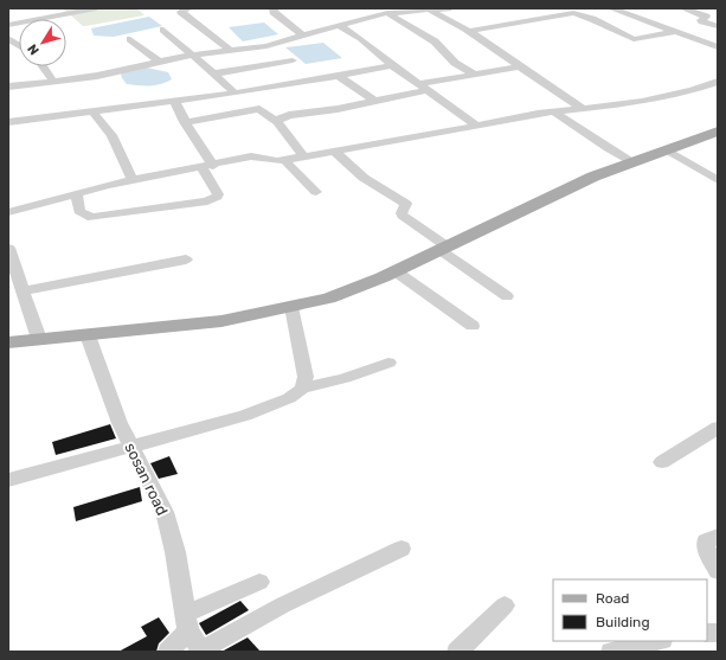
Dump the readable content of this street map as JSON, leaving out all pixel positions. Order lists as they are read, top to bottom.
{
  "streets": {
    "street": ["sosan road"]
  },
  "legend": ["Road", "Building"],
  "north": "bottom left"
}
